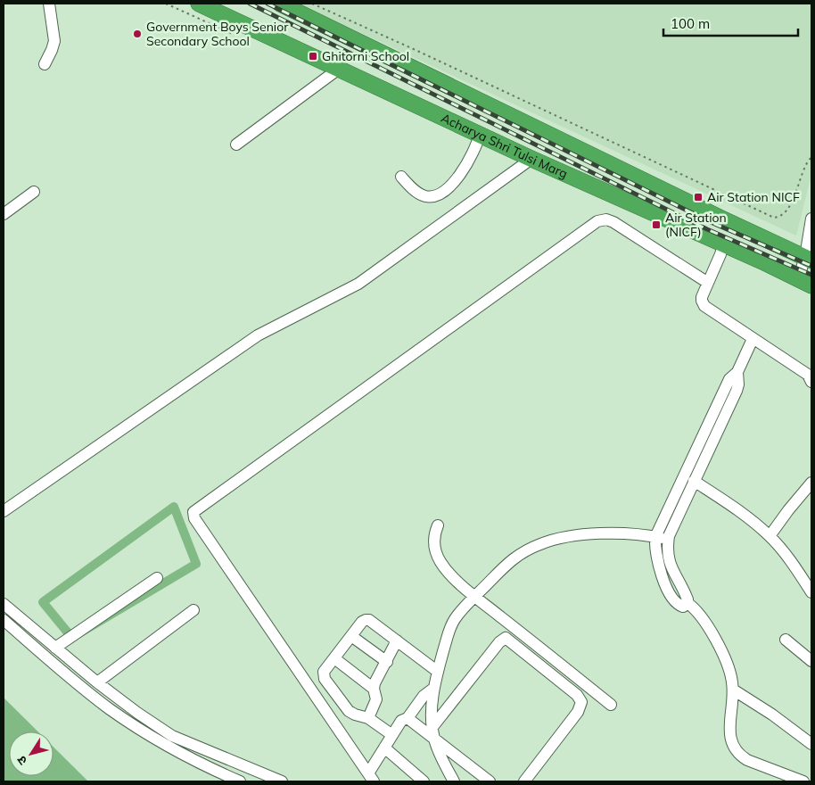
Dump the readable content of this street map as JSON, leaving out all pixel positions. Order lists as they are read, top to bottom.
{
  "streets": {
    "highway": ["Acharya Shri Tulsi Marg"]
  },
  "places": {
    "other": ["Government Boys Senior Secondary School"],
    "transit": ["Ghitorni School", "Air Station NICF", "Air Station (NICF)"]
  },
  "scale_bar": "100 m",
  "north": "bottom left"
}
